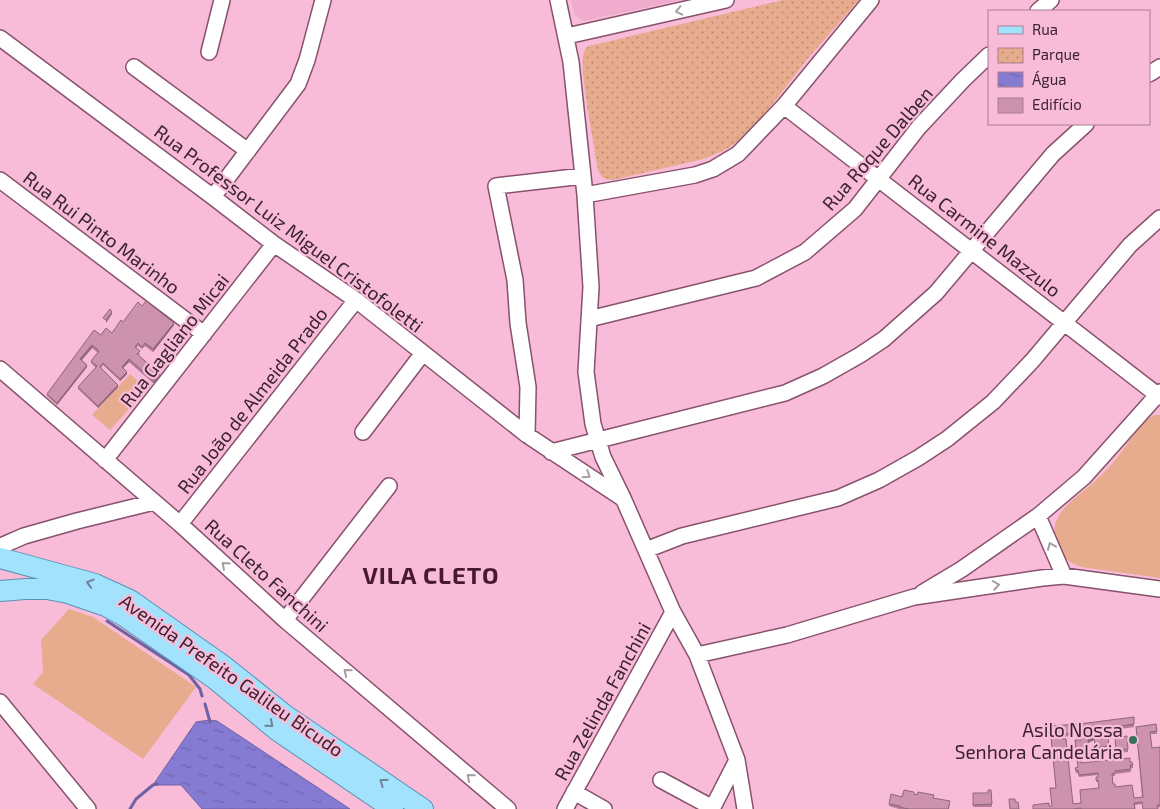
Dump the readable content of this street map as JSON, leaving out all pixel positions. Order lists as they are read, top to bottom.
{
  "streets": {
    "main road": ["Avenida Prefeito Galileu Bicudo"],
    "street": [
      "Rua Roque Dalben",
      "Rua Professor Luiz Miguel Cristofoletti",
      "Rua Rui Pinto Marinho",
      "Rua Carmine Mazzulo",
      "Rua Gagliano Micai",
      "Rua João de Almeida Prado",
      "Rua Cleto Fanchini",
      "Rua Zelinda Fanchini"
    ]
  },
  "crossings": [
    ["Rua Roque Dalben", "Rua Carmine Mazzulo"],
    ["Rua Professor Luiz Miguel Cristofoletti", "Rua Gagliano Micai"],
    ["Rua Professor Luiz Miguel Cristofoletti", "Rua João de Almeida Prado"],
    ["Rua Rui Pinto Marinho", "Rua Gagliano Micai"],
    ["Rua Gagliano Micai", "Rua Cleto Fanchini"],
    ["Rua João de Almeida Prado", "Rua Cleto Fanchini"]
  ],
  "one_way": ["Rua Cleto Fanchini"],
  "districts": ["VILA CLETO"],
  "places": ["Asilo Nossa Senhora Candelária"],
  "legend": [
    "Rua",
    "Parque",
    "Água",
    "Edifício"
  ]
}
